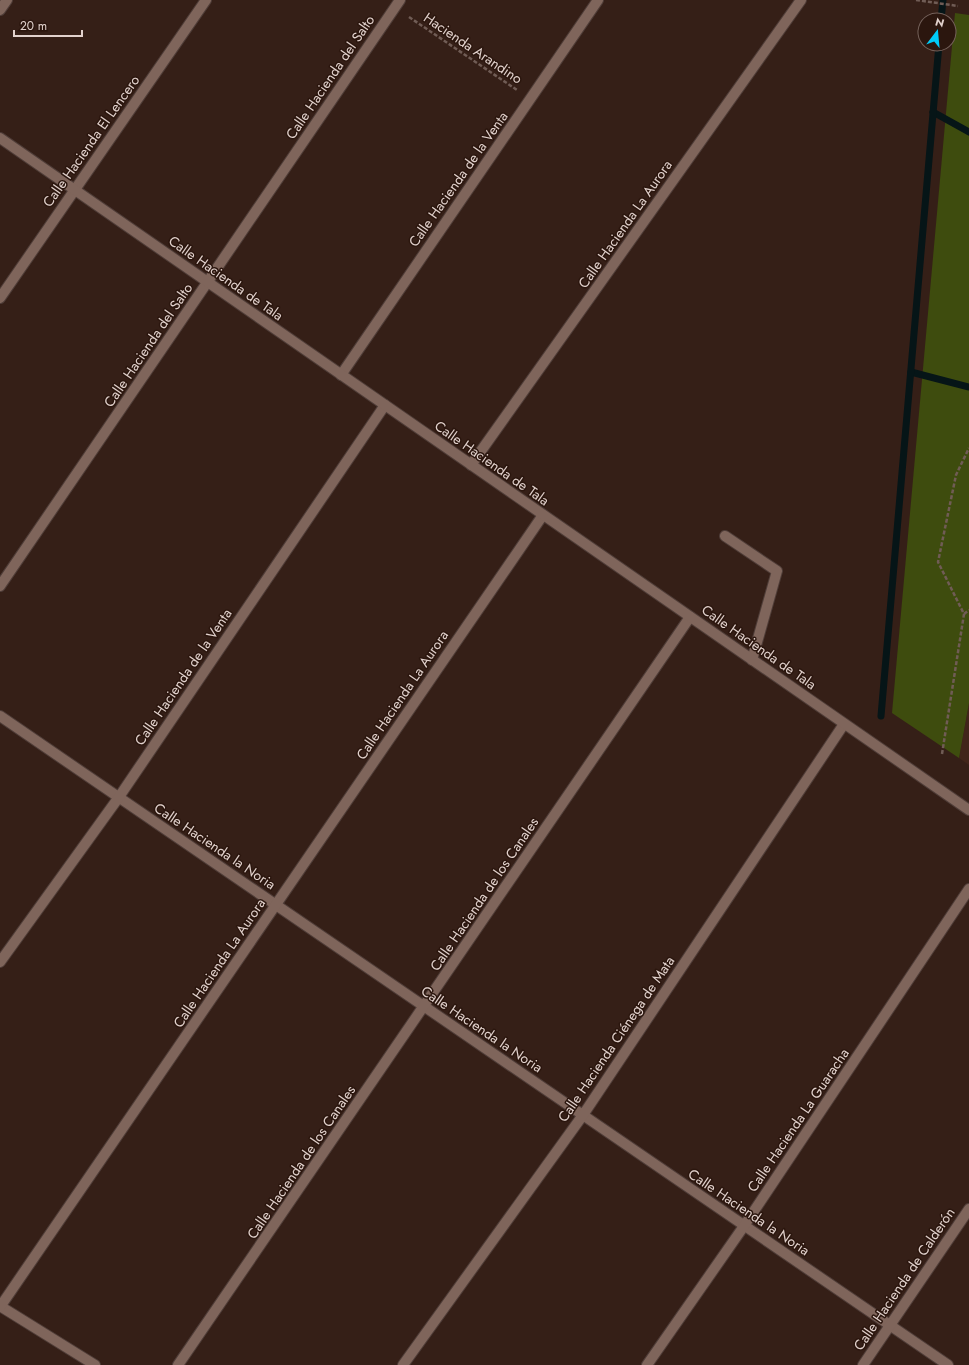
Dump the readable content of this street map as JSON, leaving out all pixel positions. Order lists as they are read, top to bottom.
{
  "streets": {
    "street": [
      "Calle Hacienda del Salto",
      "Calle Hacienda El Lencero",
      "Calle Hacienda de la Venta",
      "Calle Hacienda La Aurora",
      "Calle Hacienda de Tala",
      "Calle Hacienda la Noria",
      "Calle Hacienda de los Canales",
      "Calle Hacienda Ciénega de Mata",
      "Calle Hacienda La Guaracha",
      "Calle Hacienda de Calderón"
    ],
    "path": ["Hacienda Arandino"]
  },
  "crossings": [
    ["Hacienda Arandino", "Calle Hacienda del Salto"],
    ["Hacienda Arandino", "Calle Hacienda de la Venta"],
    ["Calle Hacienda del Salto", "Calle Hacienda de Tala"],
    ["Calle Hacienda El Lencero", "Calle Hacienda de Tala"],
    ["Calle Hacienda de la Venta", "Calle Hacienda de Tala"],
    ["Calle Hacienda de la Venta", "Calle Hacienda la Noria"],
    ["Calle Hacienda La Aurora", "Calle Hacienda de Tala"],
    ["Calle Hacienda La Aurora", "Calle Hacienda la Noria"],
    ["Calle Hacienda de Tala", "Calle Hacienda de los Canales"],
    ["Calle Hacienda de Tala", "Calle Hacienda Ciénega de Mata"],
    ["Calle Hacienda la Noria", "Calle Hacienda de los Canales"],
    ["Calle Hacienda la Noria", "Calle Hacienda Ciénega de Mata"],
    ["Calle Hacienda la Noria", "Calle Hacienda La Guaracha"],
    ["Calle Hacienda la Noria", "Calle Hacienda de Calderón"]
  ],
  "scale_bar": "20 m",
  "north": "top"
}
